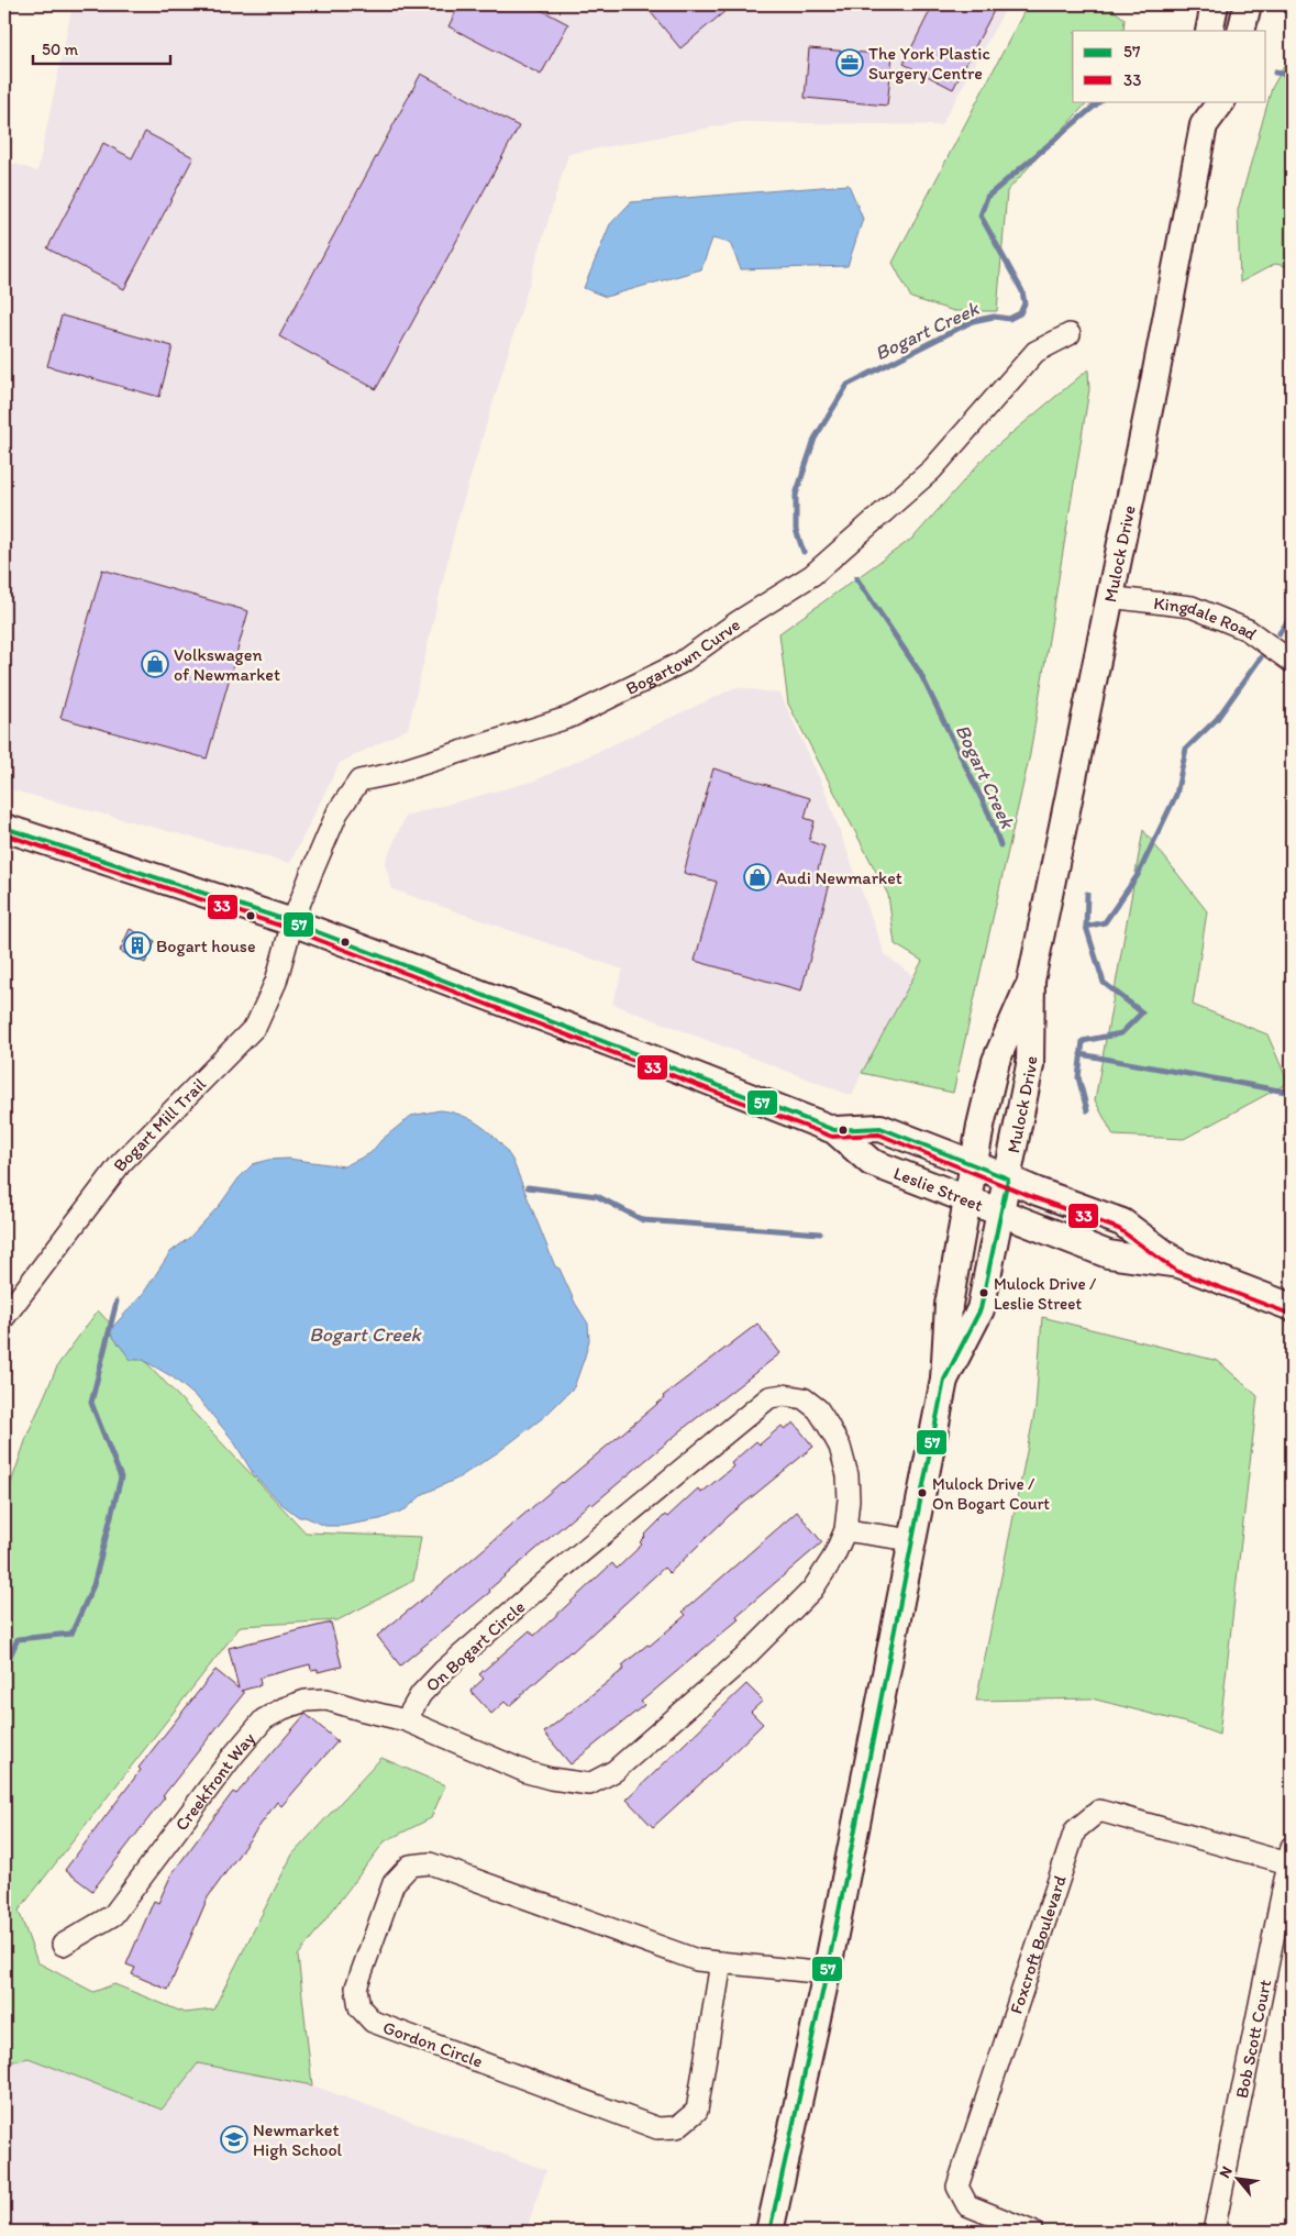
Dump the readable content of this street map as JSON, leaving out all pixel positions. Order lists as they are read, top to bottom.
{
  "streets": {
    "main road": ["Mulock Drive", "Leslie Street"],
    "street": [
      "Kingdale Road",
      "Bogartown Curve",
      "Bogart Mill Trail",
      "On Bogart Circle",
      "Creekfront Way",
      "Foxcroft Boulevard",
      "Bob Scott Court",
      "Gordon Circle"
    ]
  },
  "crossings": [
    ["Mulock Drive", "Kingdale Road"],
    ["Mulock Drive", "Leslie Street"],
    ["Mulock Drive", "Gordon Circle"],
    ["Bogartown Curve", "Bogart Mill Trail"],
    ["Bogartown Curve", "Leslie Street"],
    ["Bogart Mill Trail", "Leslie Street"],
    ["On Bogart Circle", "Creekfront Way"],
    ["Foxcroft Boulevard", "Bob Scott Court"]
  ],
  "water": ["Bogart Creek"],
  "places": {
    "office": ["The York Plastic Surgery Centre"],
    "shop": ["Volkswagen of Newmarket", "Audi Newmarket"],
    "building": ["Bogart house"],
    "other": ["Mulock Drive / Leslie Street", "Mulock Drive / On Bogart Court"],
    "school or university": ["Newmarket High School"]
  },
  "lines": ["transit line 57", "transit line 33"],
  "legend": ["57", "33"],
  "scale_bar": "50 m",
  "north": "top left"
}
